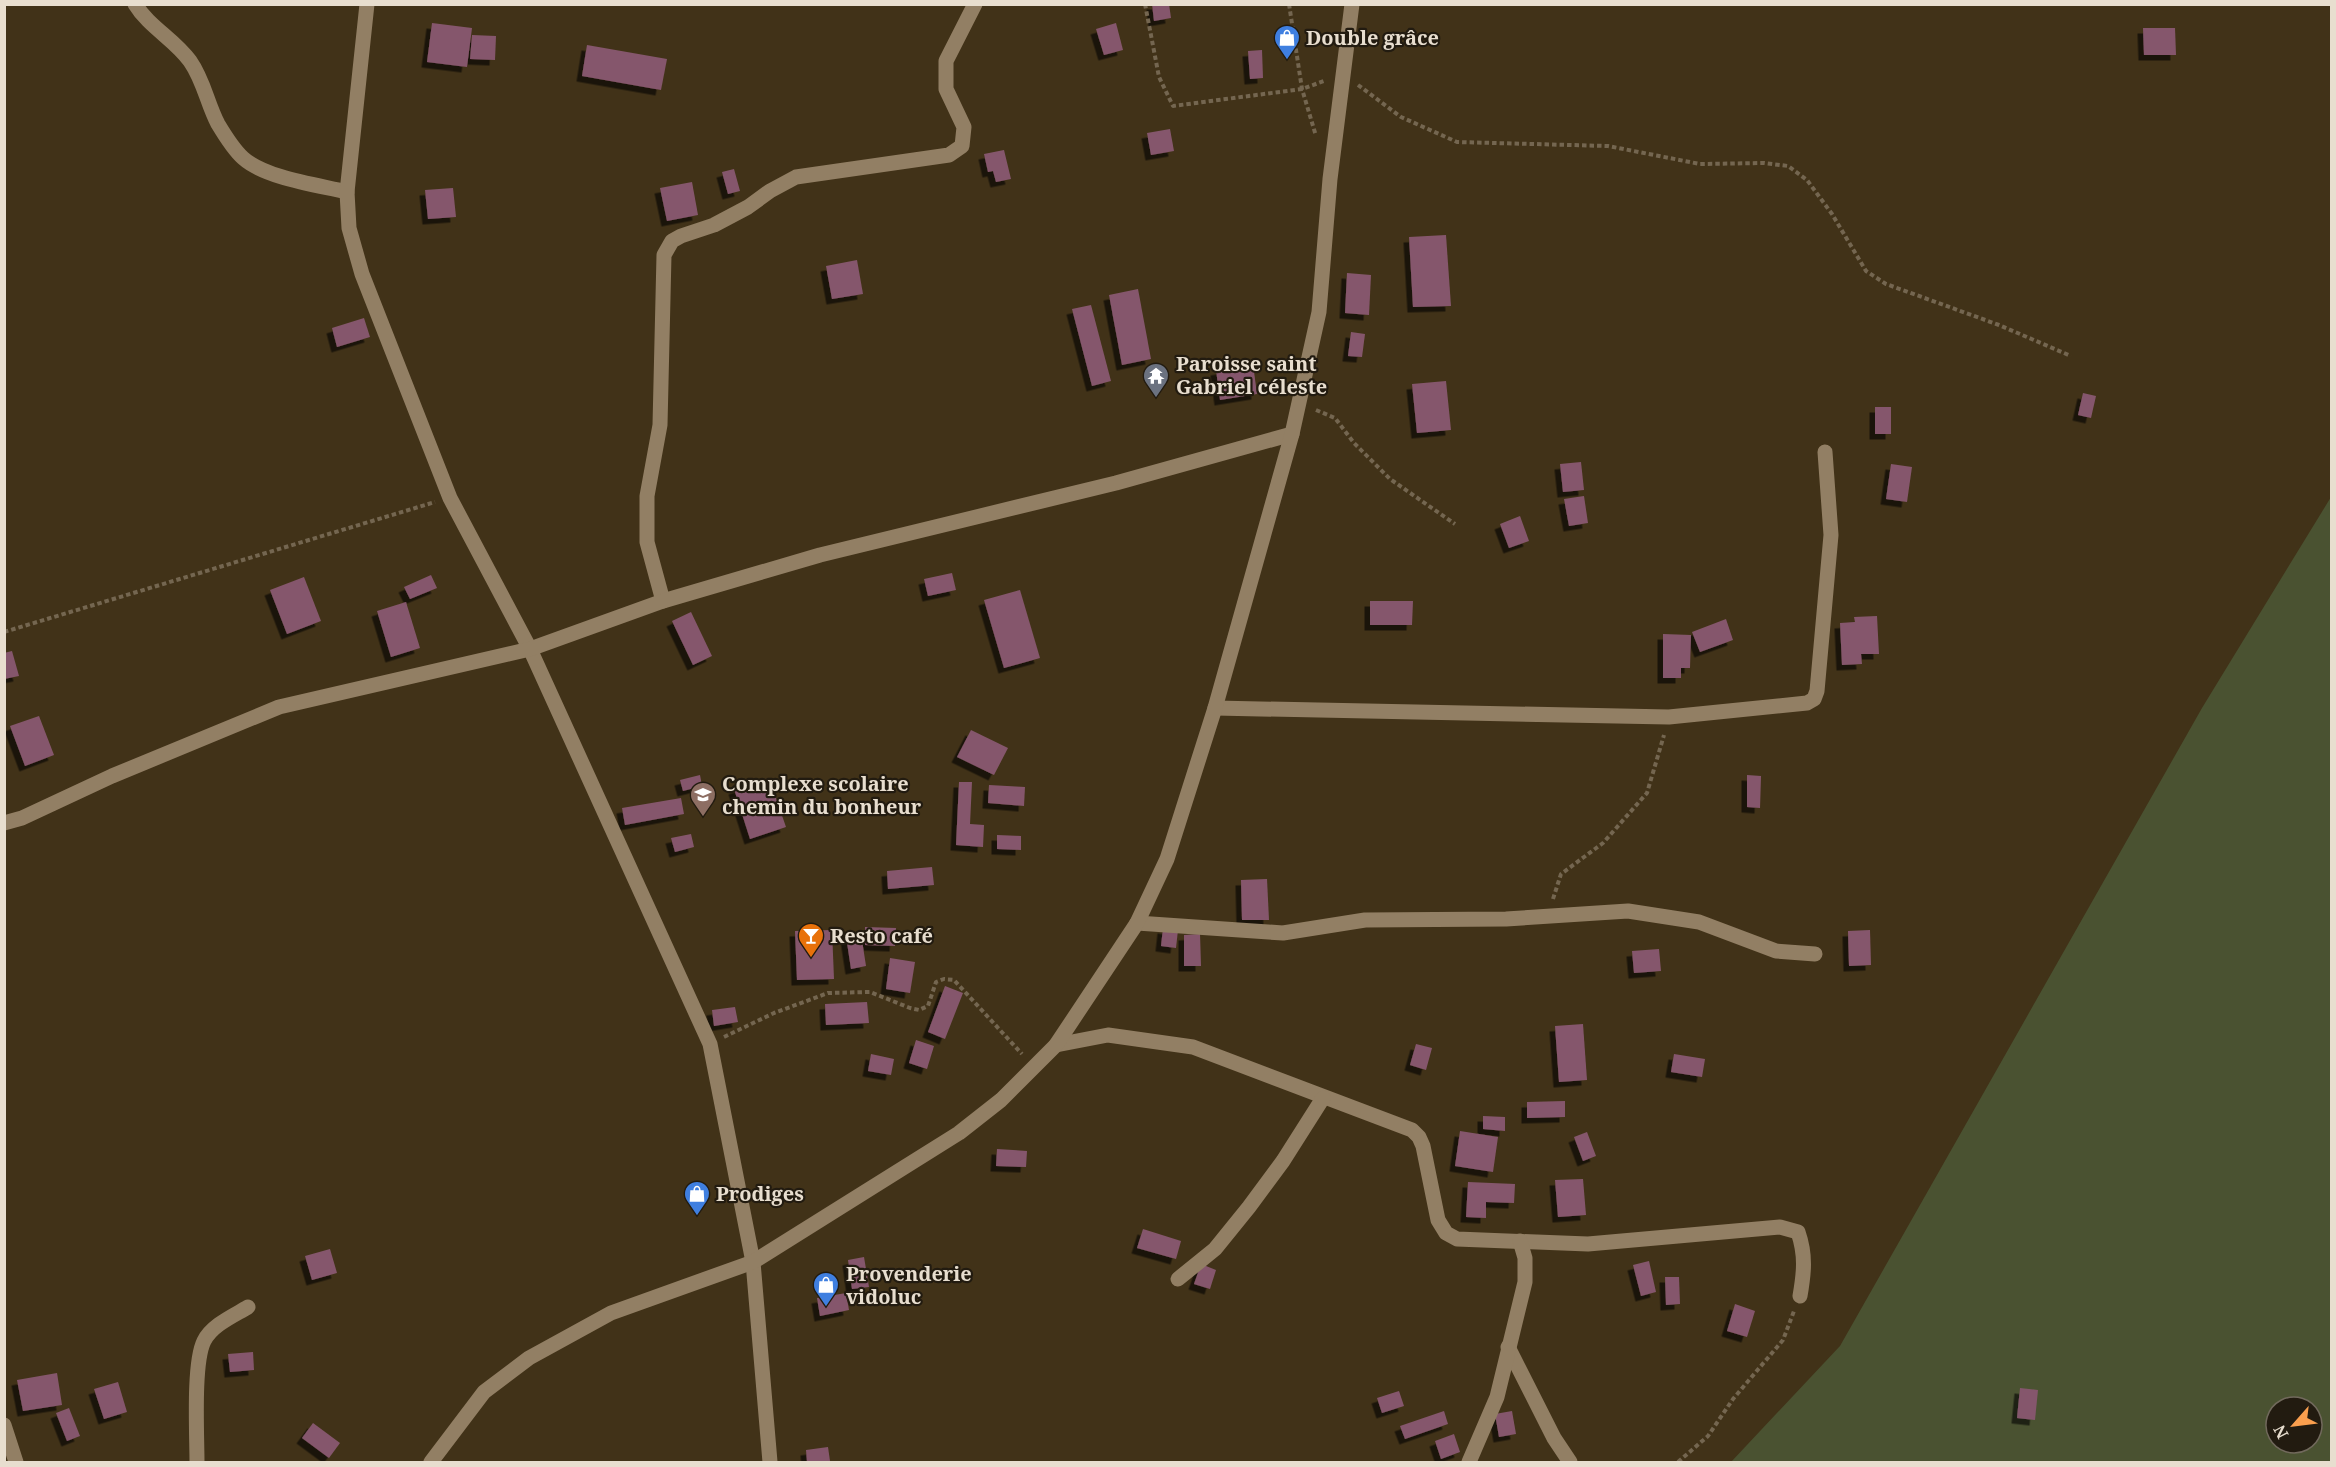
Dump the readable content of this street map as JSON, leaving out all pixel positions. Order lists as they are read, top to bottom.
{
  "places": {
    "shop": ["Double grâce", "Prodiges", "Provenderie vidoluc"],
    "temple": ["Paroisse saint Gabriel céleste"],
    "school or university": ["Complexe scolaire chemin du bonheur"],
    "bar": ["Resto café"]
  },
  "north": "bottom left"
}
